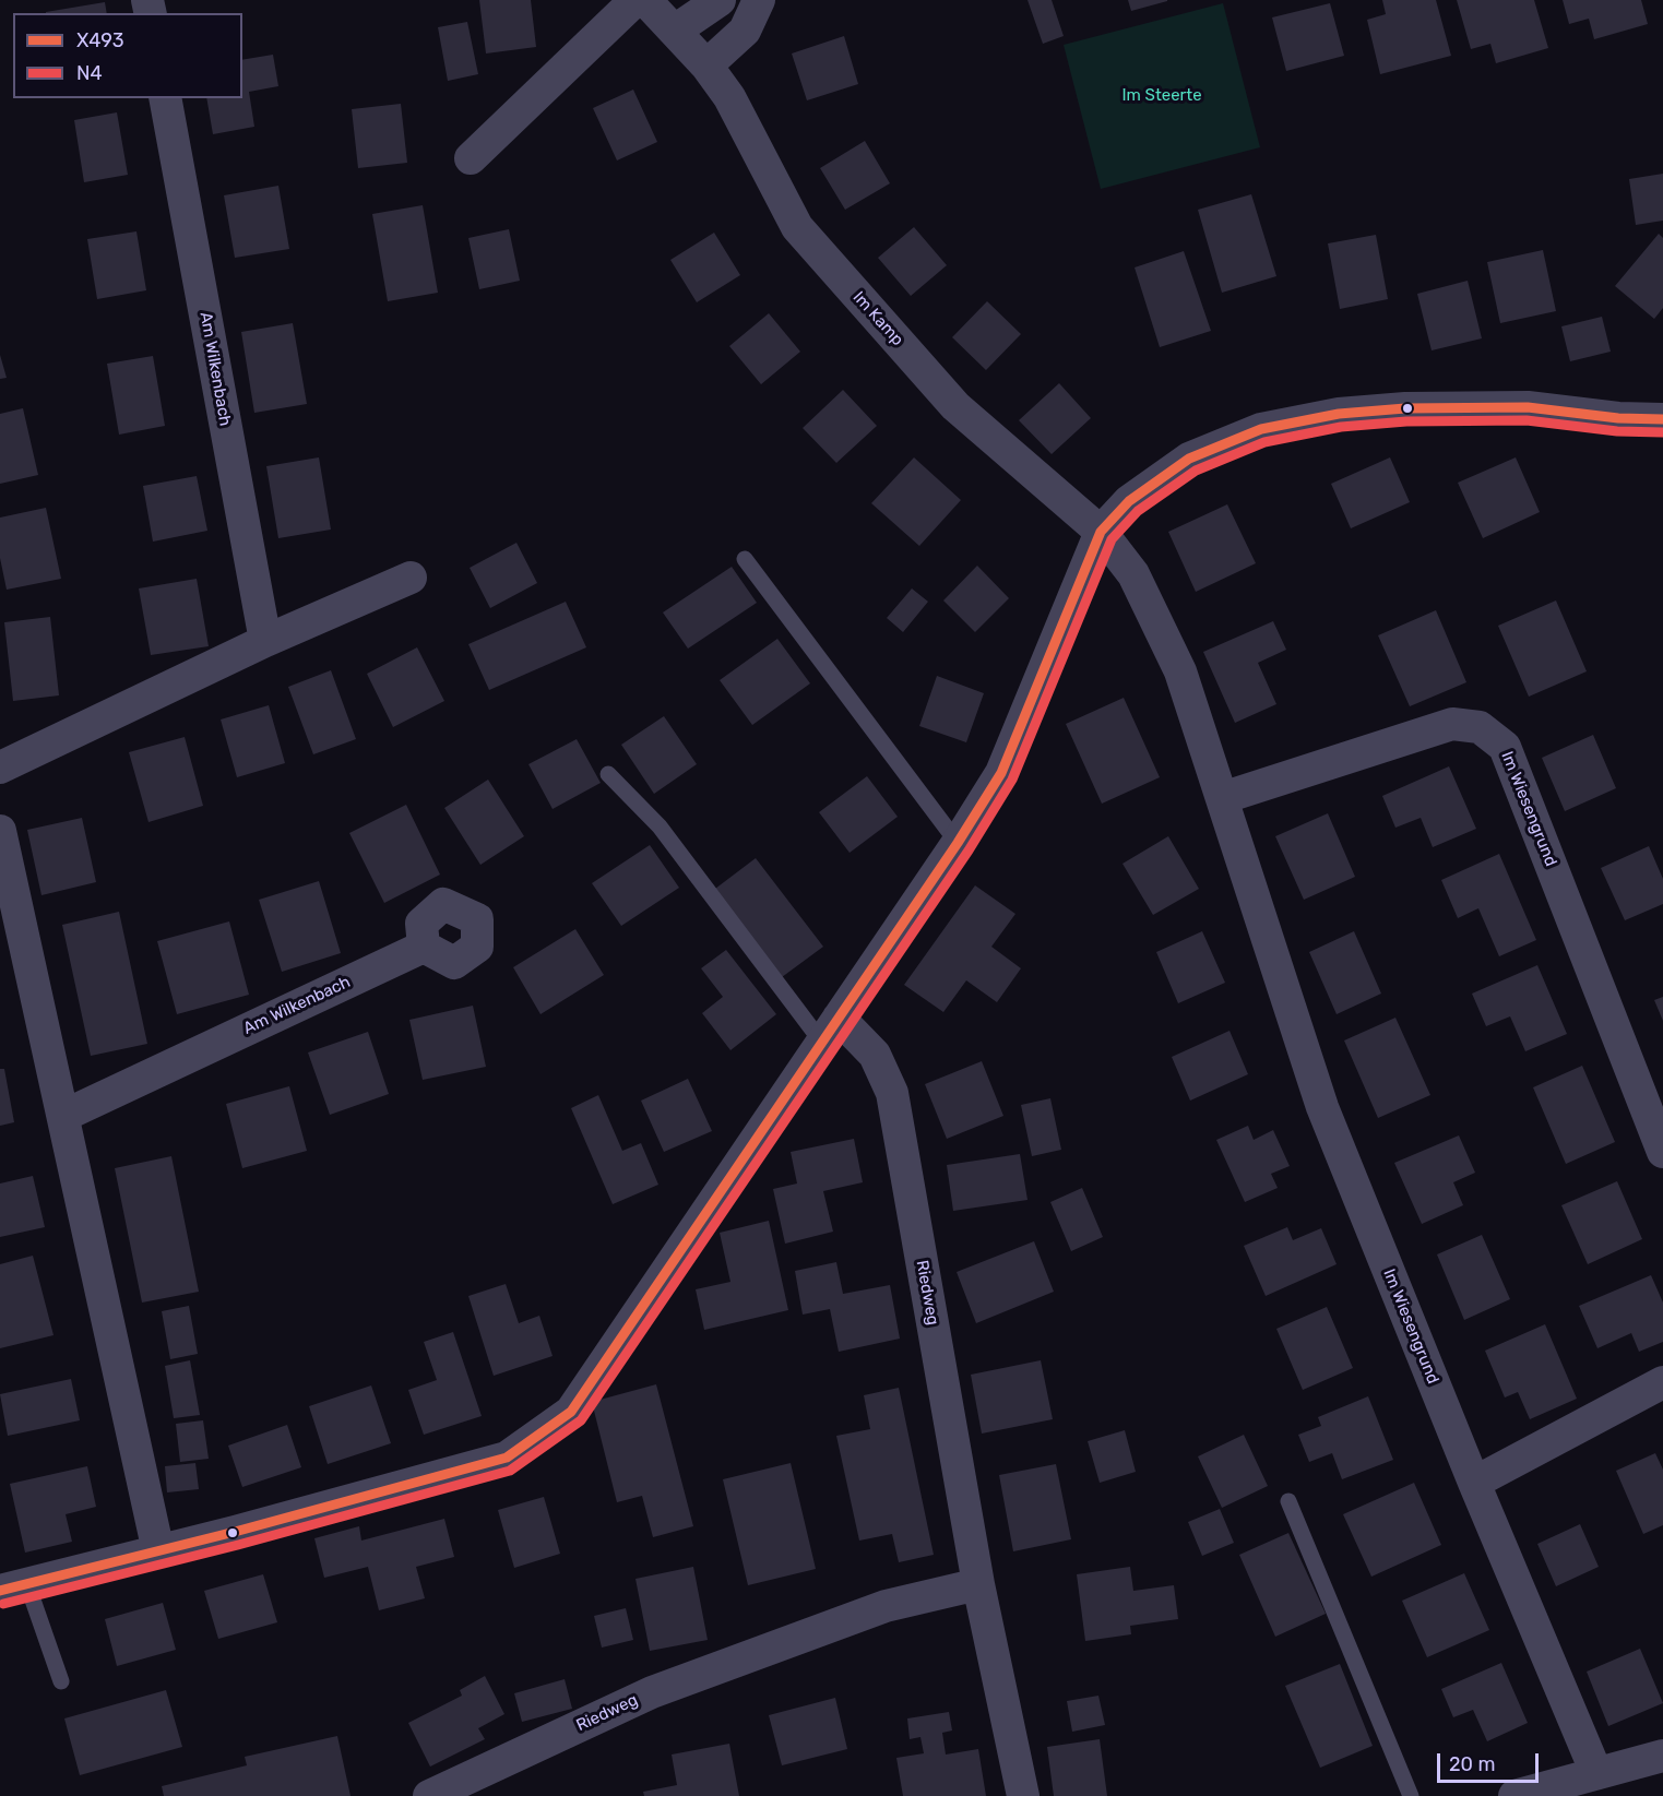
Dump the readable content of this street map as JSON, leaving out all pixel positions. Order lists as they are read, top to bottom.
{
  "streets": {
    "street": [
      "Im Kamp",
      "Am Wilkenbach",
      "Im Wiesengrund",
      "Riedweg"
    ]
  },
  "crossings": [
    ["Im Kamp", "Im Wiesengrund"]
  ],
  "parks": ["Im Steerte"],
  "lines": ["transit line X493", "transit line N4"],
  "legend": ["X493", "N4"],
  "scale_bar": "20 m"
}
